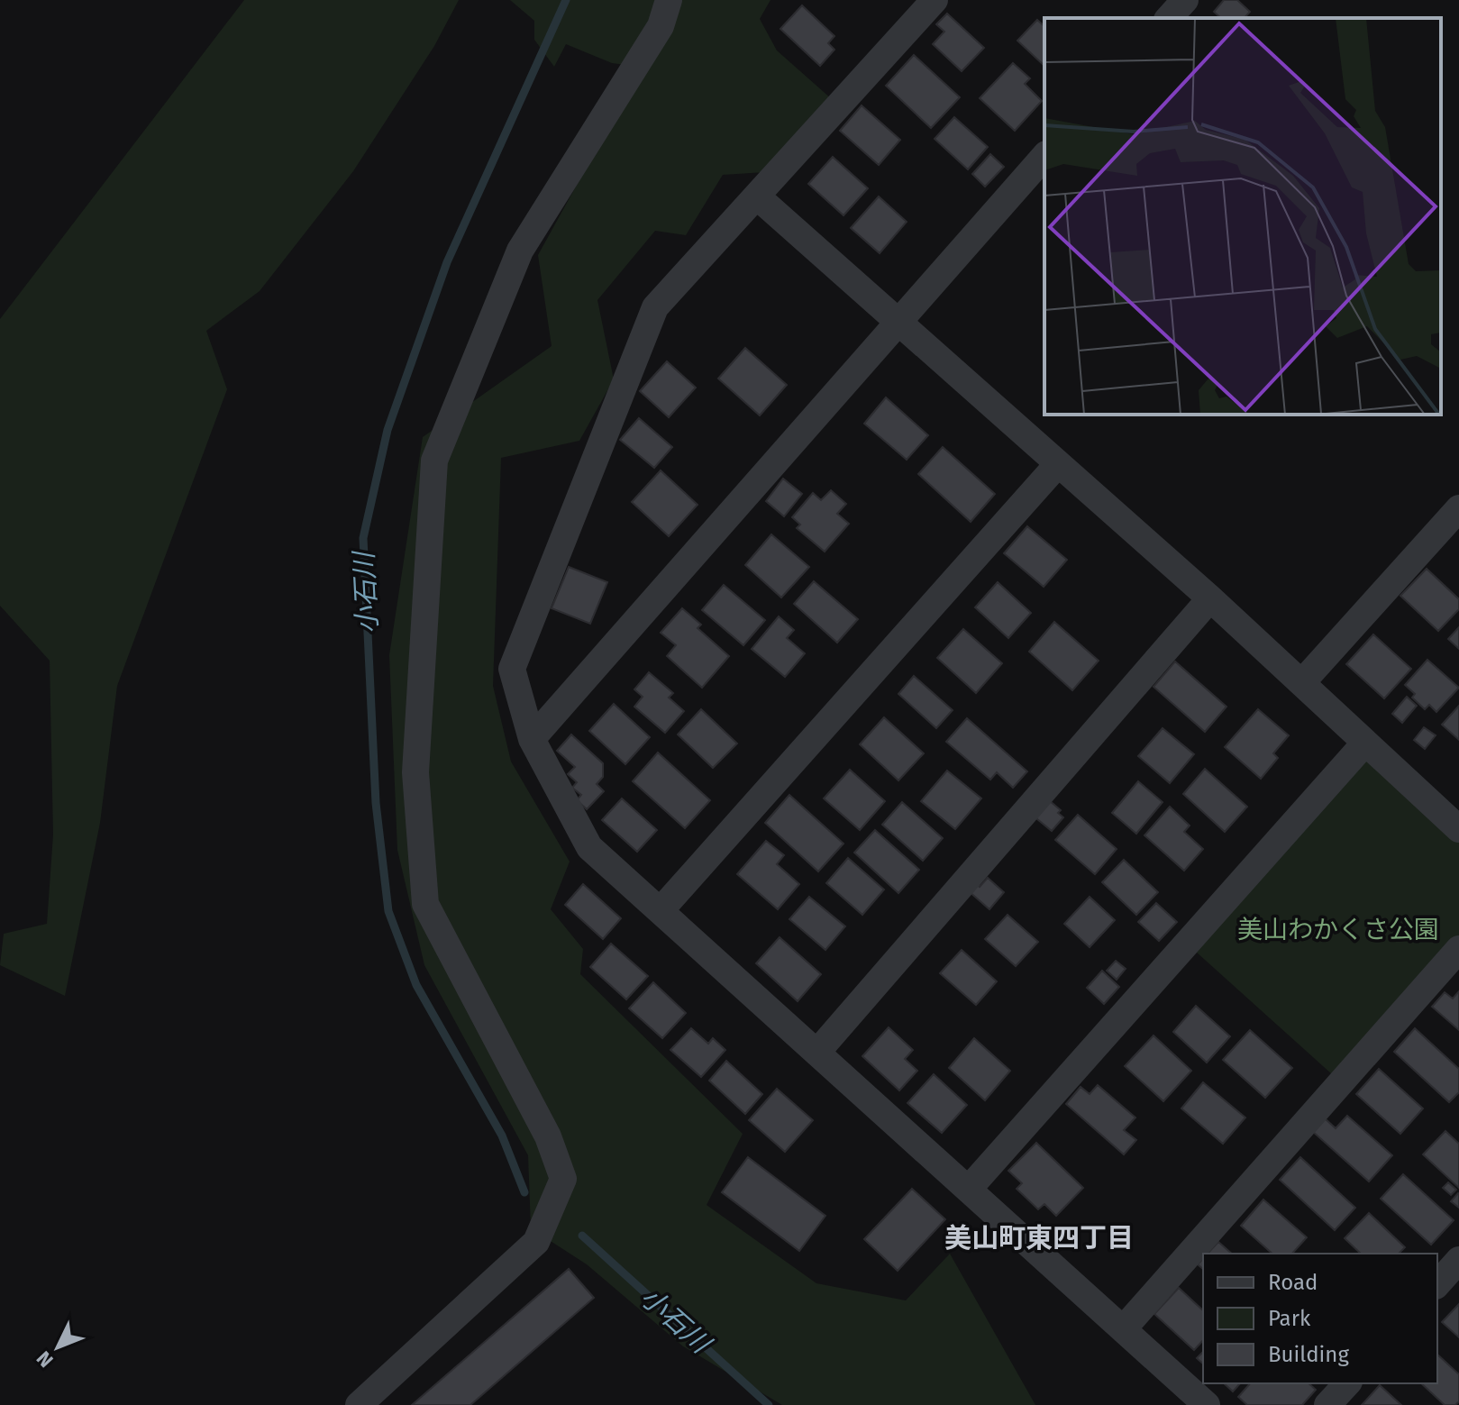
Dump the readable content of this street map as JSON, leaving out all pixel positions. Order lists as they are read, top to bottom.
{
  "districts": ["美山町東四丁目"],
  "water": ["小石川"],
  "parks": ["美山わかくさ公園"],
  "legend": ["Road", "Park", "Building"],
  "north": "bottom left"
}
